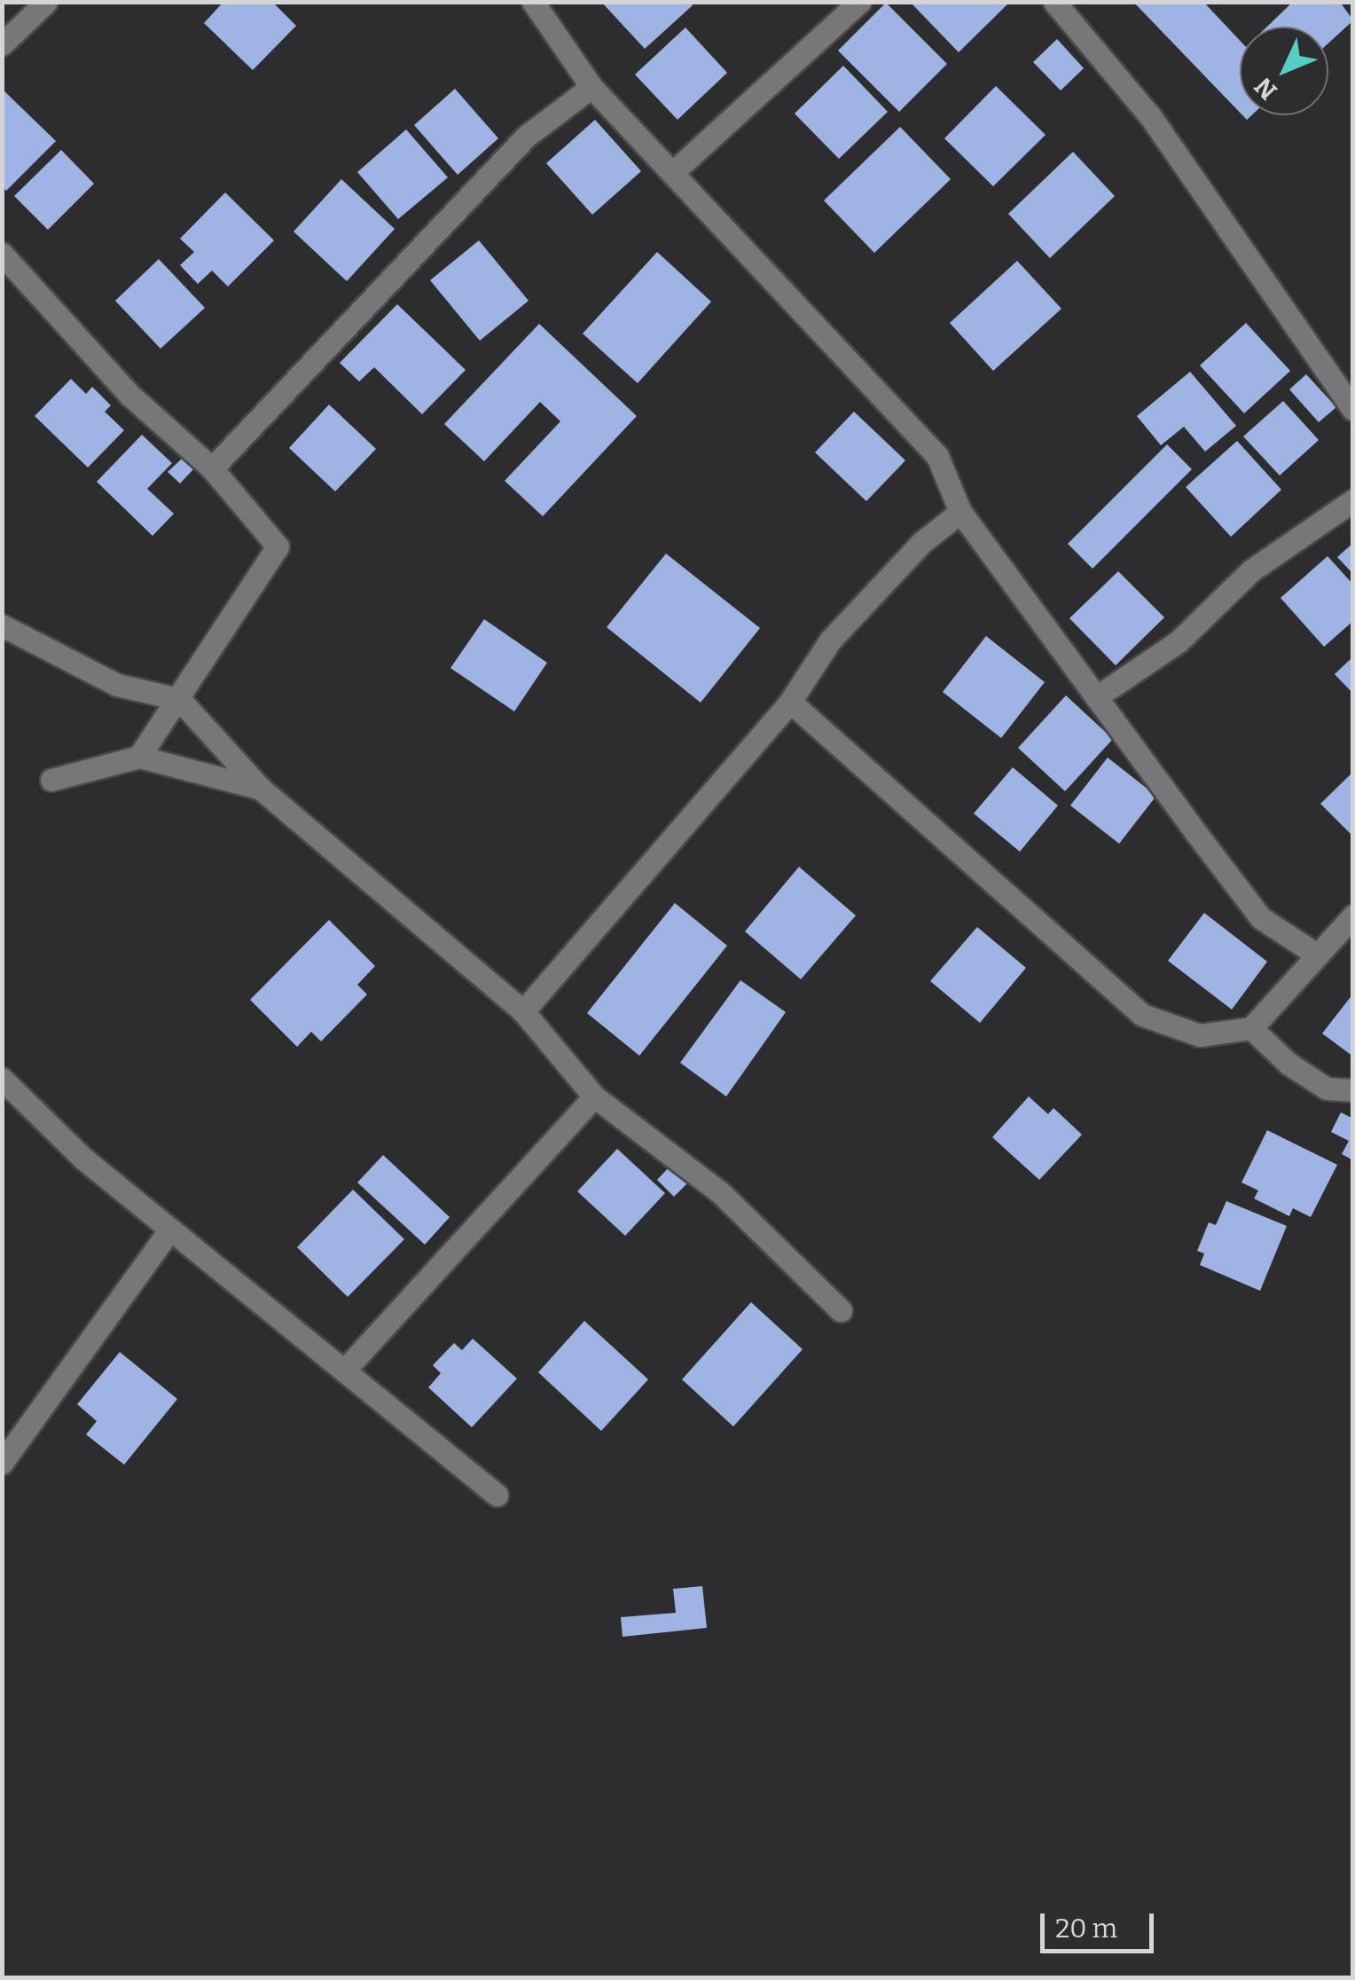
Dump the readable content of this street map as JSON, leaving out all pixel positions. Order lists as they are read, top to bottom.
{
  "scale_bar": "20 m",
  "north": "bottom left"
}
